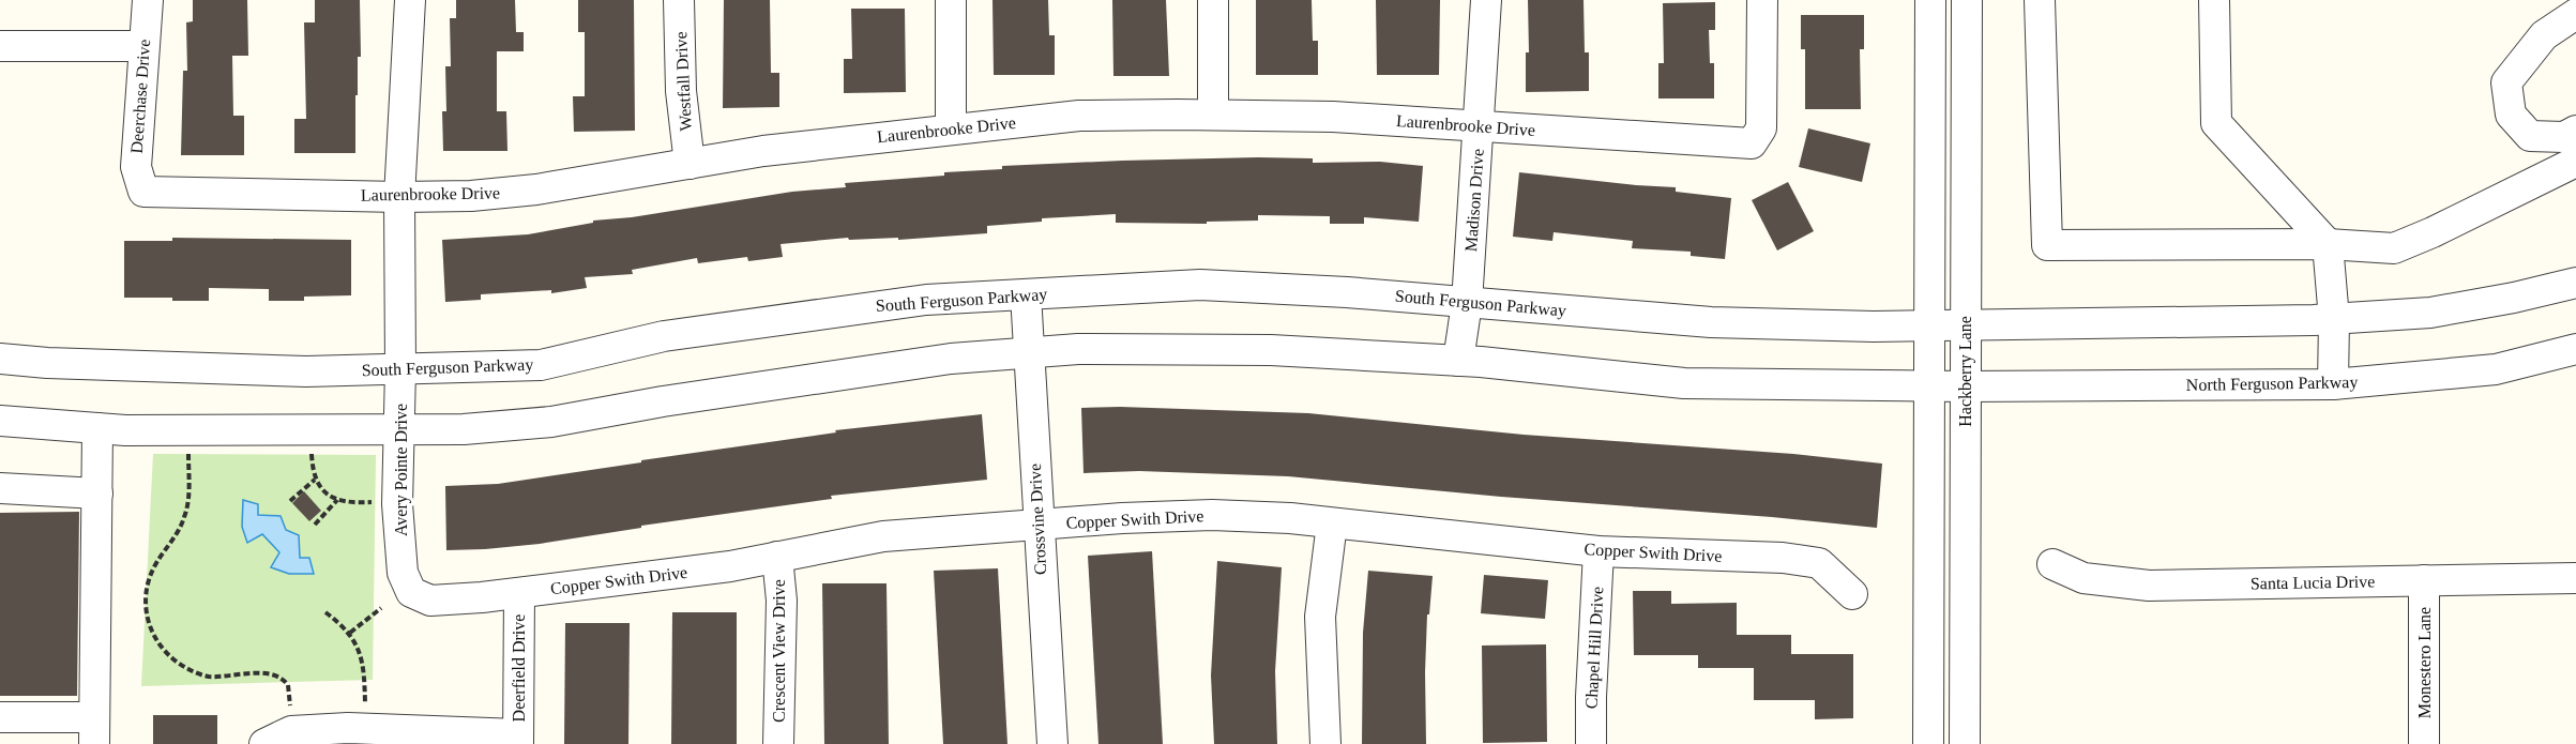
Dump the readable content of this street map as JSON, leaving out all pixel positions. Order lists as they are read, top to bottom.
{
  "streets": {
    "street": [
      "Westfall Drive",
      "Deerchase Drive",
      "Laurenbrooke Drive",
      "Madison Drive",
      "South Ferguson Parkway",
      "Hackberry Lane",
      "North Ferguson Parkway",
      "Avery Pointe Drive",
      "Crossvine Drive",
      "Copper Swith Drive",
      "Santa Lucia Drive",
      "Chapel Hill Drive",
      "Crescent View Drive",
      "Monestero Lane",
      "Deerfield Drive"
    ]
  },
  "crossings": [
    ["Westfall Drive", "Laurenbrooke Drive"],
    ["Deerchase Drive", "Laurenbrooke Drive"],
    ["Laurenbrooke Drive", "Madison Drive"],
    ["Laurenbrooke Drive", "Avery Pointe Drive"],
    ["Madison Drive", "South Ferguson Parkway"],
    ["South Ferguson Parkway", "Hackberry Lane"],
    ["South Ferguson Parkway", "Avery Pointe Drive"],
    ["South Ferguson Parkway", "Crossvine Drive"],
    ["Hackberry Lane", "North Ferguson Parkway"],
    ["Avery Pointe Drive", "Copper Swith Drive"],
    ["Crossvine Drive", "Copper Swith Drive"],
    ["Copper Swith Drive", "Chapel Hill Drive"],
    ["Copper Swith Drive", "Crescent View Drive"],
    ["Copper Swith Drive", "Deerfield Drive"],
    ["Santa Lucia Drive", "Monestero Lane"]
  ]
}
